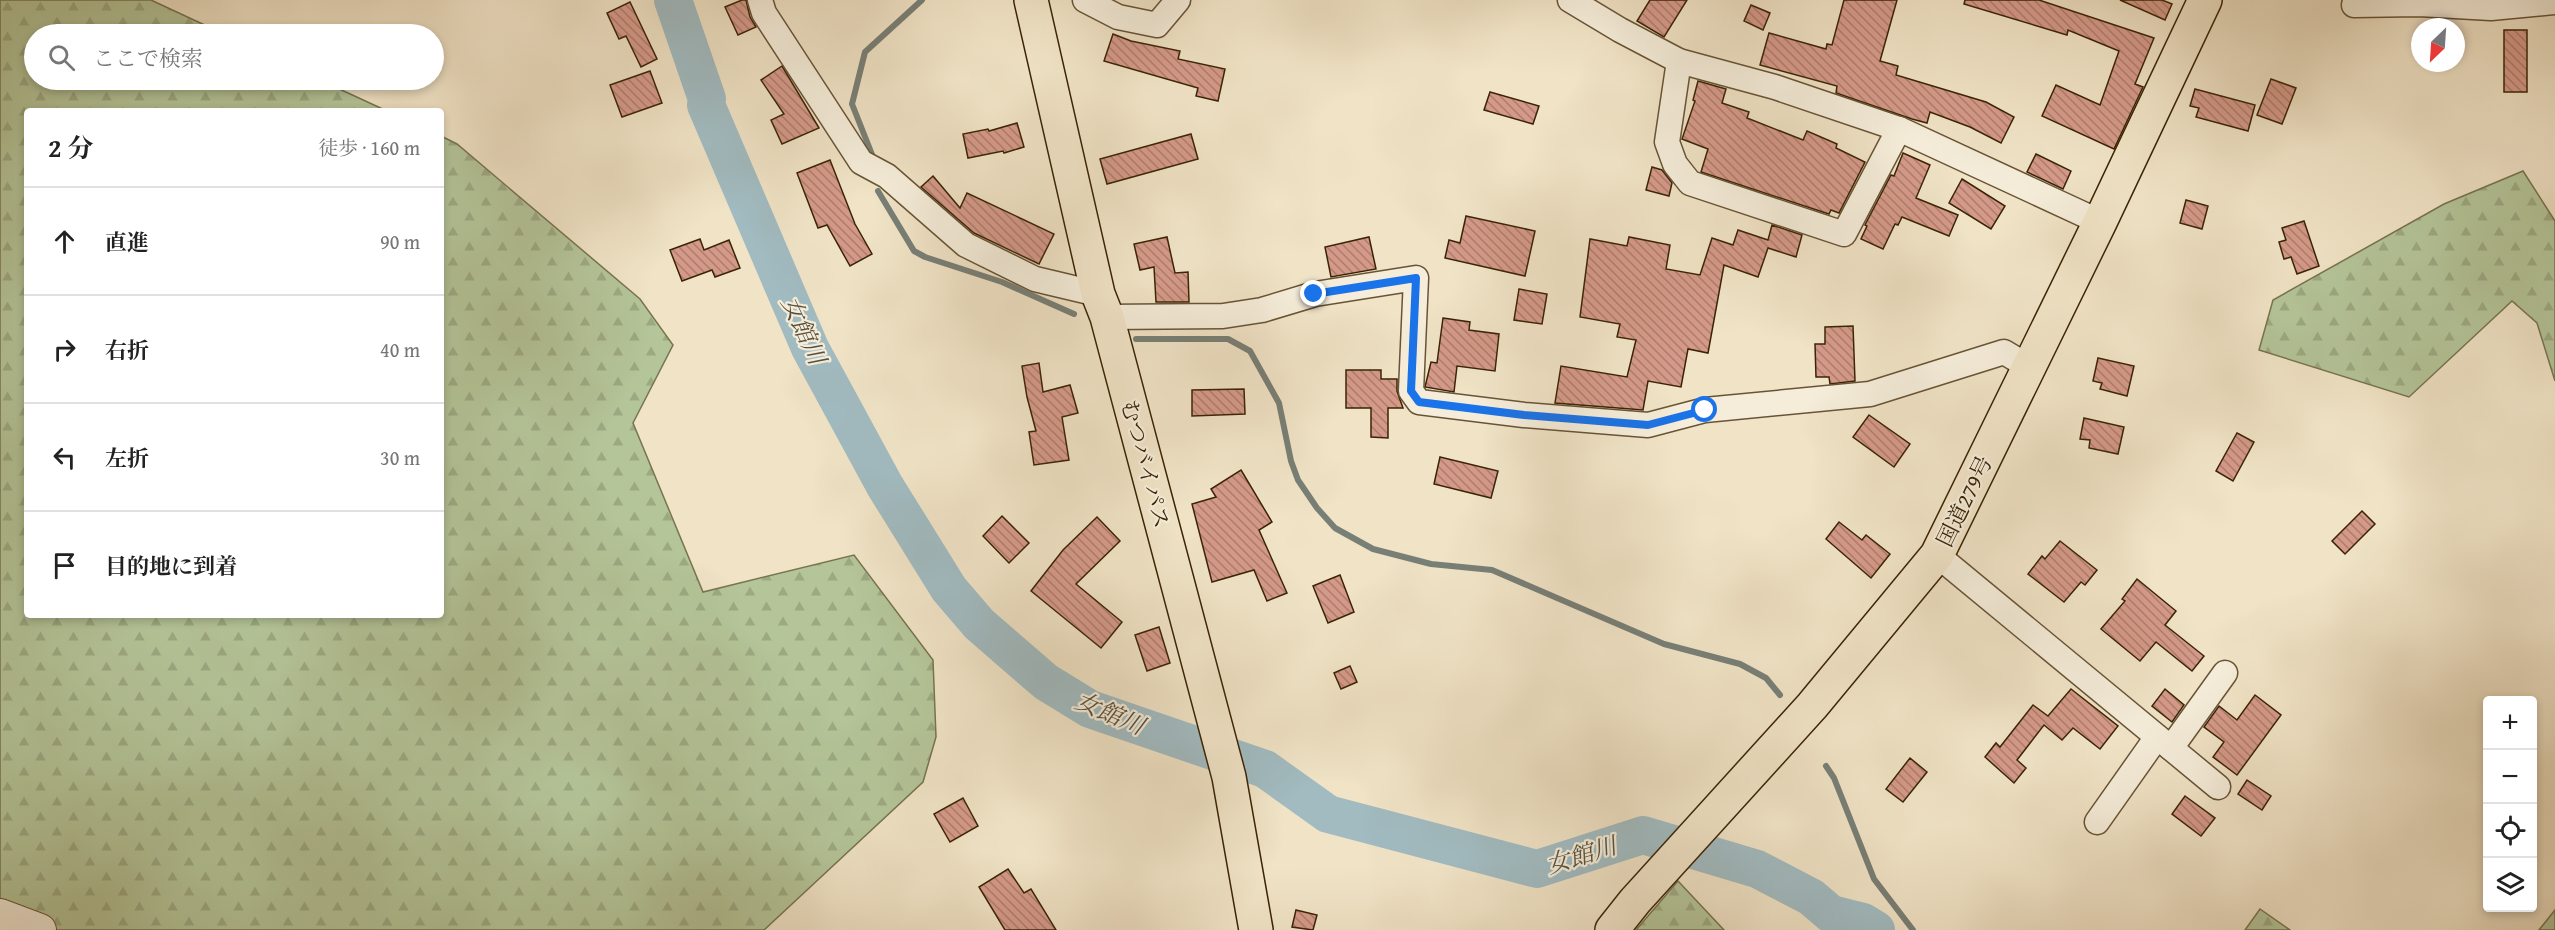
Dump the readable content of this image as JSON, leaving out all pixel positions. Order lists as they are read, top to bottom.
{
  "streets": {
    "highway": ["むつバイパス", "国道279号"]
  },
  "water": ["女館川"],
  "north": "bottom left",
  "page": {
    "search": "ここで検索",
    "heading": ["2 分", "徒歩 · 160 m"],
    "list": [
      ["直進", "90 m"],
      ["右折", "40 m"],
      ["左折", "30 m"],
      "目的地に到着"
    ],
    "map_buttons": ["+", "−"]
  }
}
